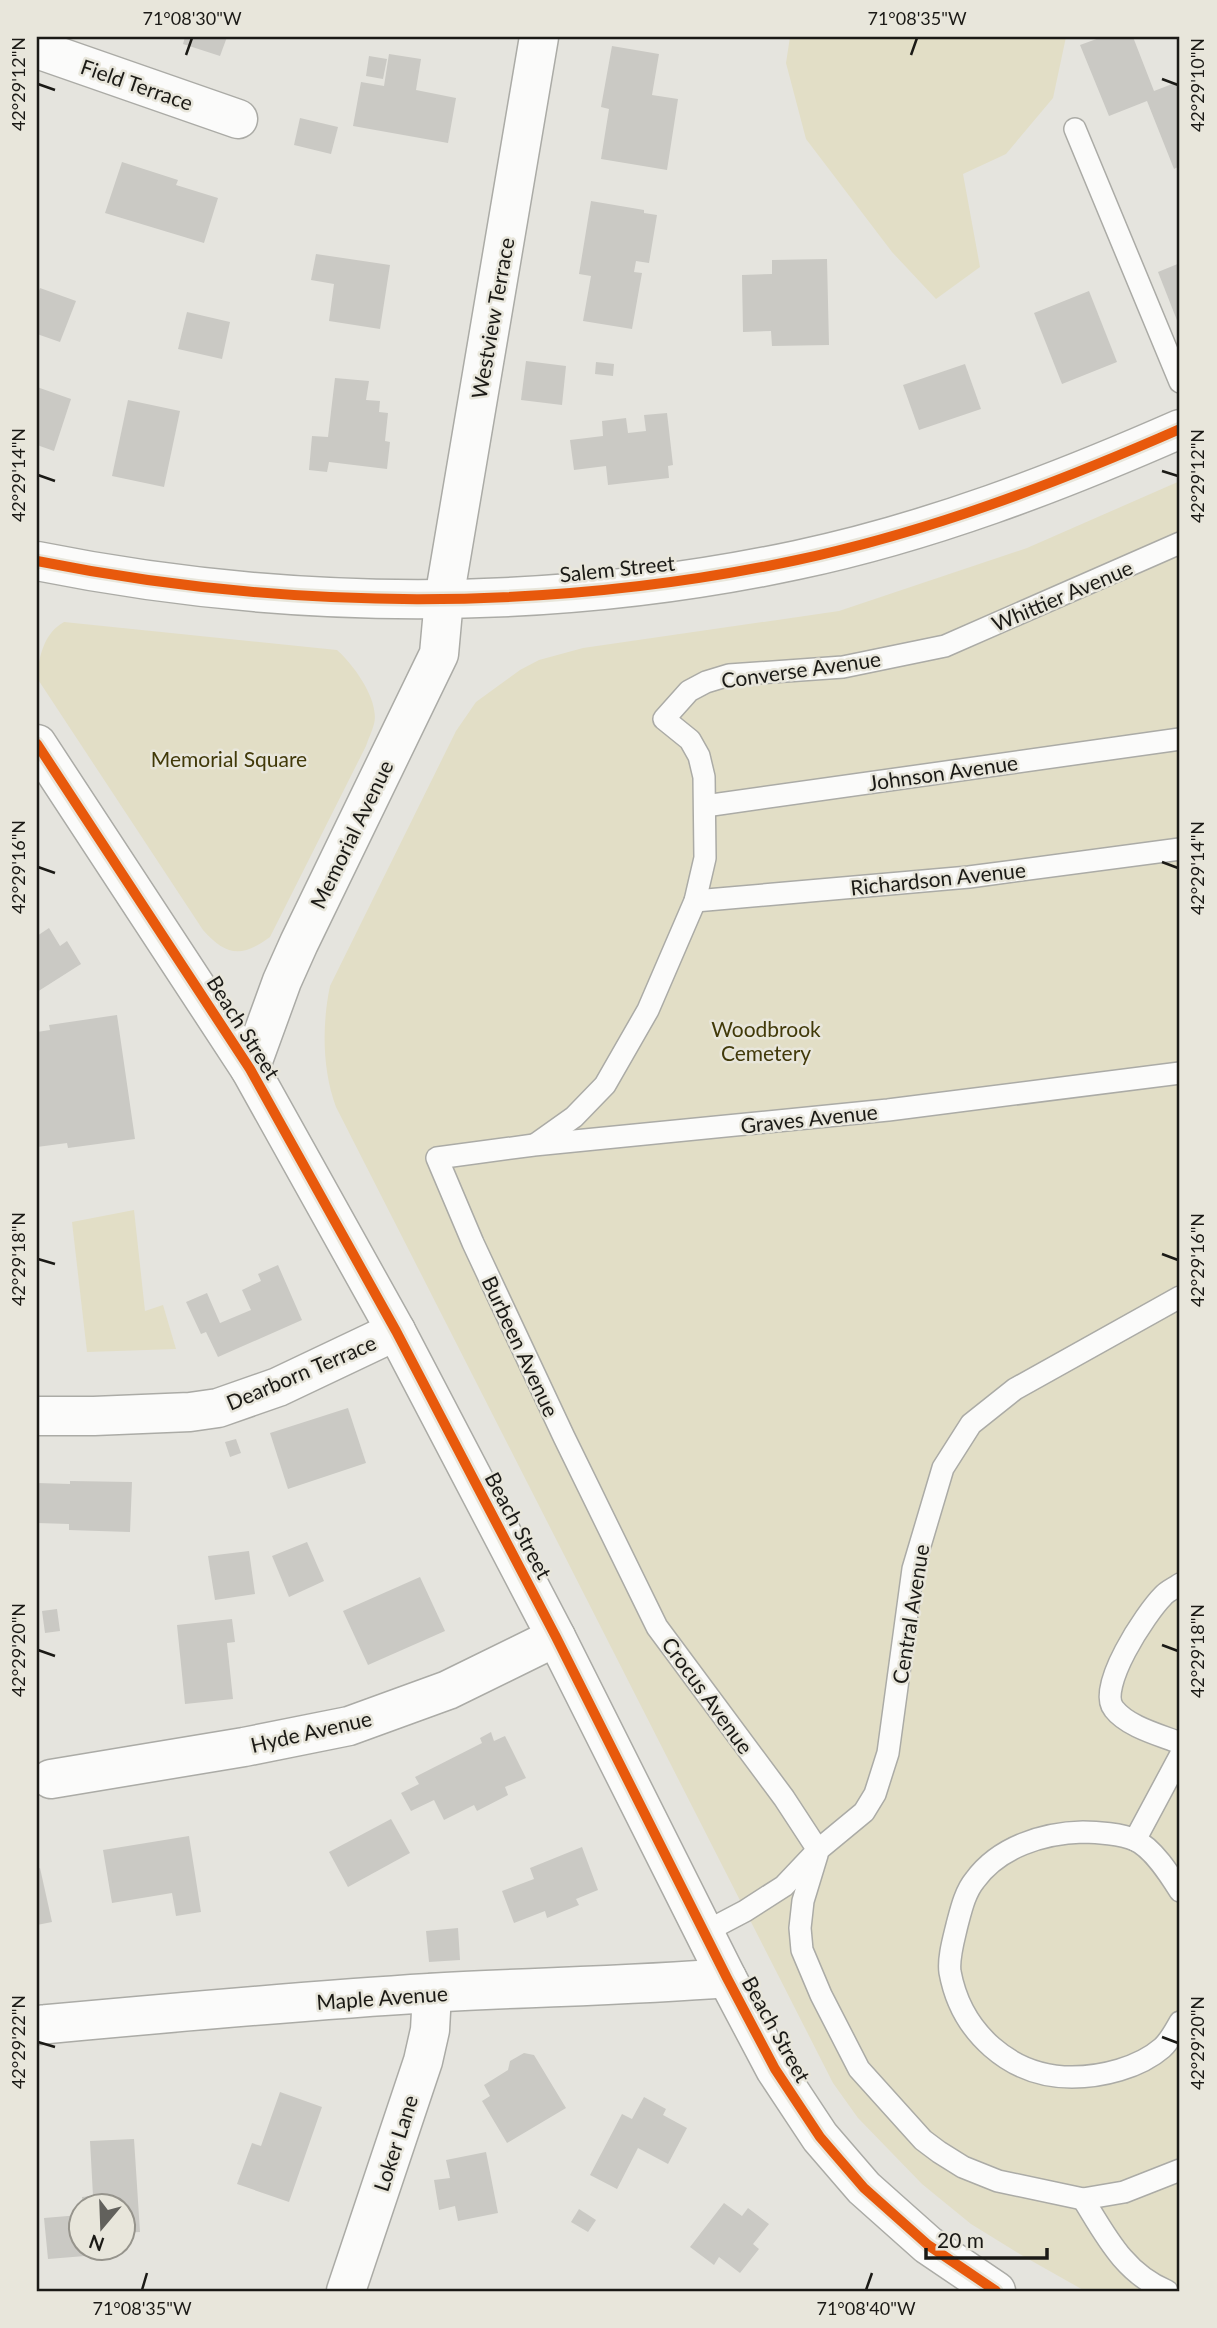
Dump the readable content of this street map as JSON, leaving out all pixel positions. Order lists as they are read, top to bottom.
{
  "streets": {
    "street": [
      "Field Terrace",
      "Westview Terrace",
      "Salem Street",
      "Memorial Avenue",
      "Beach Street",
      "Dearborn Terrace",
      "Hyde Avenue",
      "Maple Avenue",
      "Loker Lane"
    ],
    "lane": [
      "Whittier Avenue",
      "Converse Avenue",
      "Johnson Avenue",
      "Richardson Avenue",
      "Graves Avenue",
      "Burbeen Avenue",
      "Central Avenue",
      "Crocus Avenue"
    ]
  },
  "crossings": [
    ["Westview Terrace", "Salem Street"],
    ["Westview Terrace", "Memorial Avenue"],
    ["Salem Street", "Memorial Avenue"],
    ["Whittier Avenue", "Converse Avenue"],
    ["Converse Avenue", "Johnson Avenue"],
    ["Converse Avenue", "Richardson Avenue"],
    ["Converse Avenue", "Graves Avenue"],
    ["Memorial Avenue", "Beach Street"],
    ["Beach Street", "Dearborn Terrace"],
    ["Beach Street", "Central Avenue"],
    ["Beach Street", "Hyde Avenue"],
    ["Beach Street", "Maple Avenue"],
    ["Graves Avenue", "Burbeen Avenue"],
    ["Burbeen Avenue", "Crocus Avenue"],
    ["Central Avenue", "Crocus Avenue"],
    ["Maple Avenue", "Loker Lane"]
  ],
  "parks": ["Memorial Square", "Woodbrook Cemetery"],
  "scale_bar": "20 m",
  "north": "bottom",
  "coordinates": [
    "71°08'30\"W",
    "71°08'35\"W",
    "42°29'12\"N",
    "42°29'10\"N",
    "42°29'14\"N",
    "42°29'16\"N",
    "42°29'18\"N",
    "42°29'20\"N",
    "42°29'22\"N",
    "71°08'40\"W"
  ]
}
